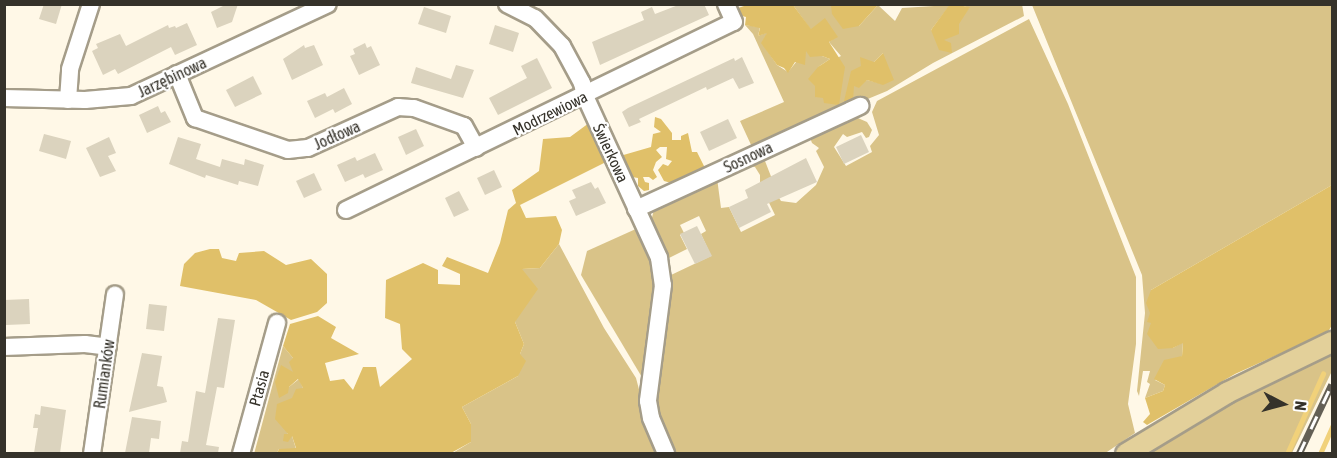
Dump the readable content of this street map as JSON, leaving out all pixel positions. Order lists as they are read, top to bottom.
{
  "streets": {
    "street": [
      "Jarzębinowa",
      "Modrzewiowa",
      "Jodłowa",
      "Świerkowa",
      "Sosnowa",
      "Rumianków",
      "Ptasia"
    ]
  },
  "crossings": [
    ["Jarzębinowa", "Jodłowa"],
    ["Modrzewiowa", "Jodłowa"],
    ["Modrzewiowa", "Świerkowa"],
    ["Świerkowa", "Sosnowa"]
  ],
  "north": "right"
}
